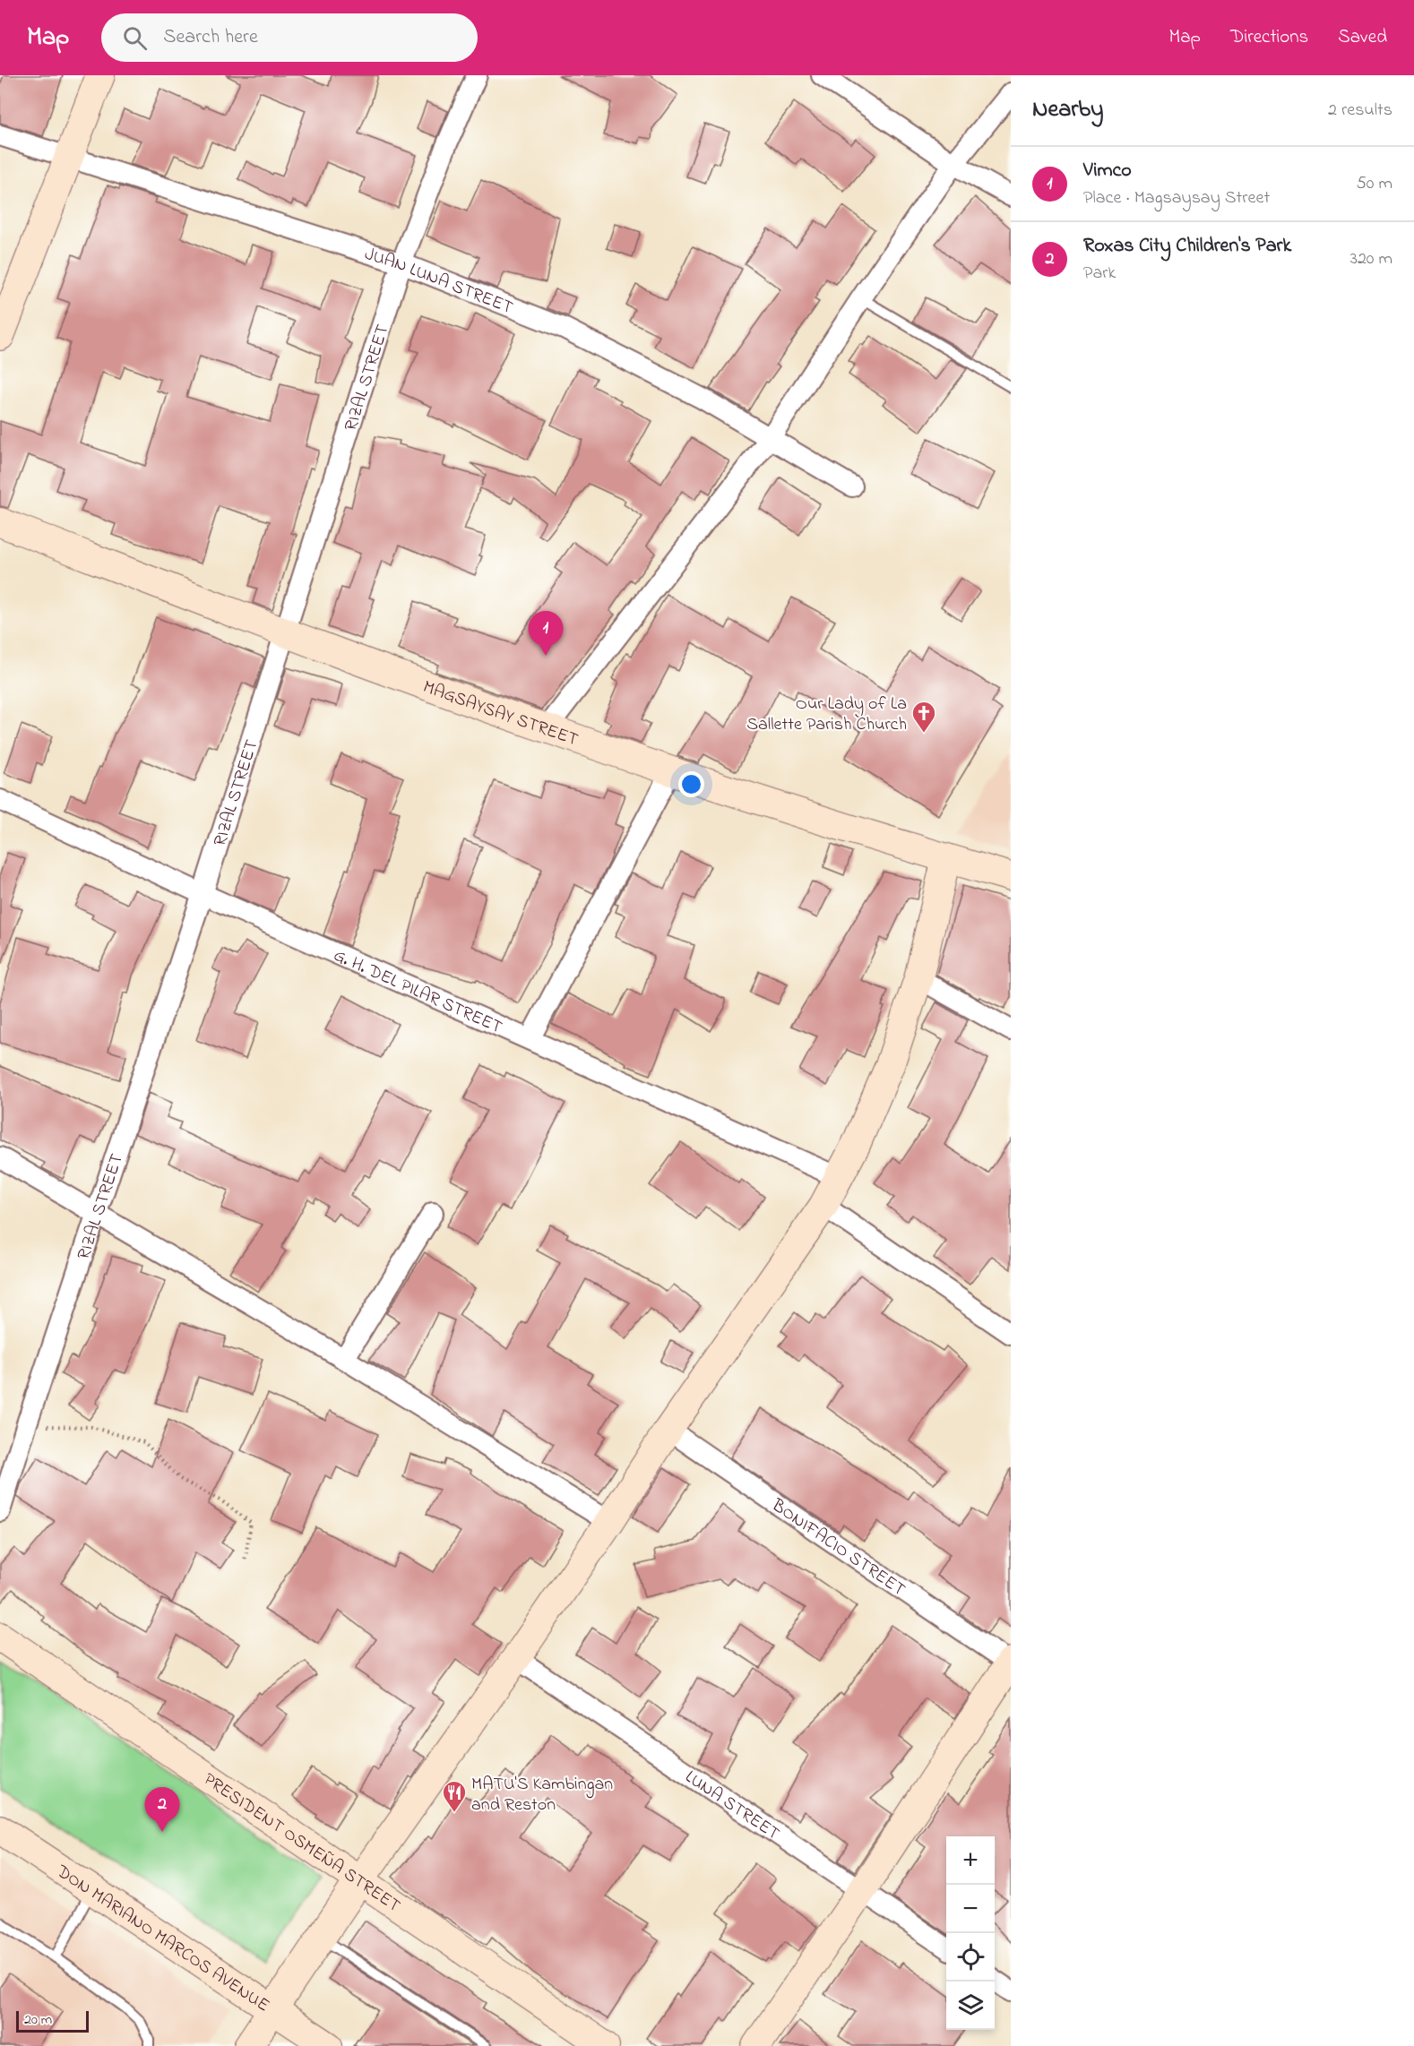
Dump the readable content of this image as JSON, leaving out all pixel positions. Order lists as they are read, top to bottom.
{
  "streets": {
    "street": [
      "JUAN LUNA STREET",
      "RIZAL STREET",
      "MAGSAYSAY STREET",
      "G. H. DEL PILAR STREET",
      "BONIFACIO STREET",
      "LUNA STREET",
      "PRESIDENT OSMEÑA STREET",
      "DON MARIANO MARCOS AVENUE"
    ]
  },
  "crossings": [
    ["JUAN LUNA STREET", "RIZAL STREET"],
    ["RIZAL STREET", "MAGSAYSAY STREET"],
    ["RIZAL STREET", "G. H. DEL PILAR STREET"]
  ],
  "places": {
    "church": ["Our Lady of La Sallette Parish Church"],
    "restaurant": ["MATU'S Kambingan and Reston"]
  },
  "scale_bar": "20 m",
  "page": {
    "header": "Map",
    "search": "Search here",
    "nav": ["Map", "Directions", "Saved"],
    "heading": ["Nearby", "2 results"],
    "list": [
      {
        "mark": "1",
        "name": "Vimco",
        "note": "Place · Magsaysay Street",
        "value": "50 m"
      },
      {
        "mark": "2",
        "name": "Roxas City Children's Park",
        "note": "Park",
        "value": "320 m"
      }
    ],
    "pins": ["1", "2"],
    "map_buttons": ["+", "−"],
    "scale": "20 m"
  }
}
